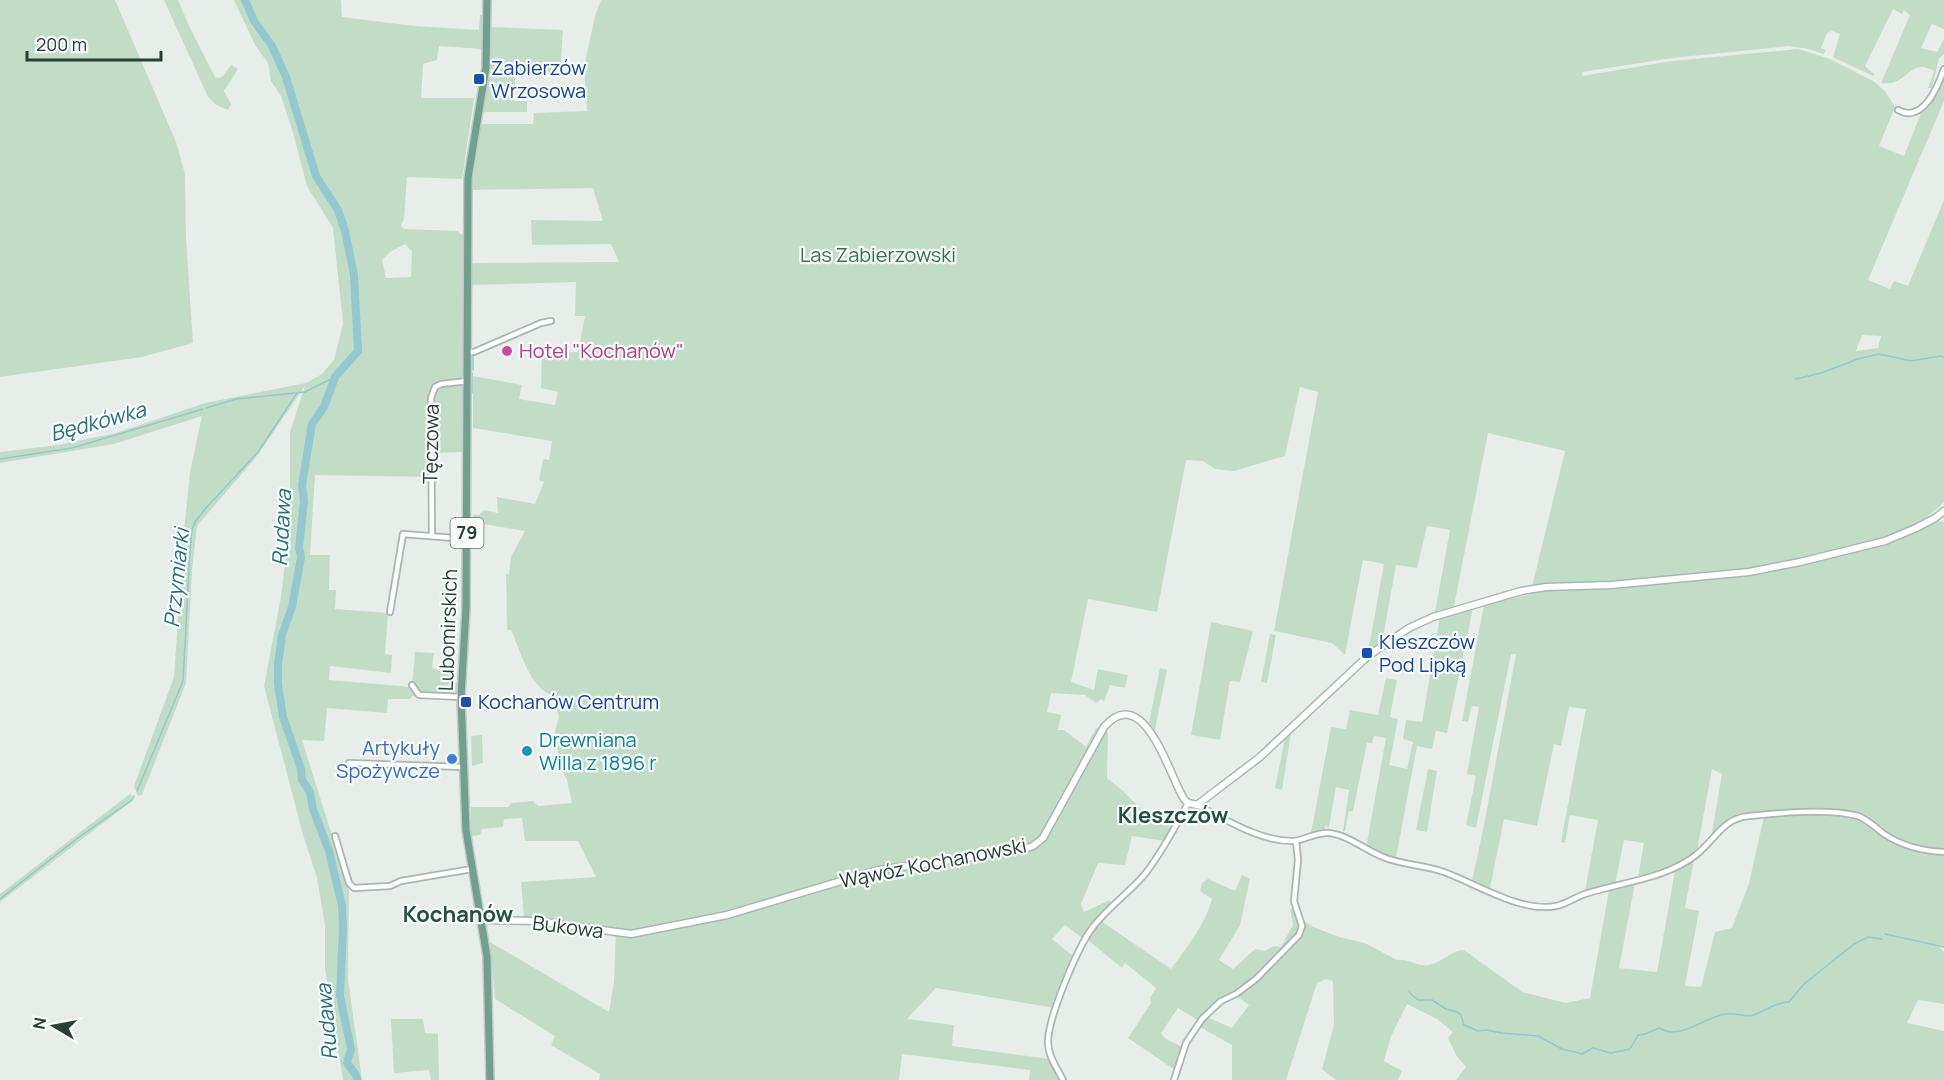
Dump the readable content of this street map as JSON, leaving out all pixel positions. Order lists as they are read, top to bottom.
{
  "streets": {
    "main road": ["79", "Lubomirskich"],
    "street": ["Tęczowa", "Wąwóz Kochanowski", "Bukowa"]
  },
  "crossings": [
    ["Tęczowa", "Lubomirskich"],
    ["Lubomirskich", "Bukowa"],
    ["Wąwóz Kochanowski", "Bukowa"]
  ],
  "districts": ["Kleszczów", "Kochanów"],
  "water": ["Będkówka", "Rudawa", "Przymiarki"],
  "parks": ["Las Zabierzowski"],
  "places": {
    "transit": ["Zabierzów Wrzosowa", "Kleszczów Pod Lipką", "Kochanów Centrum"],
    "other": ["Hotel \"Kochanów\"", "Drewniana Willa z 1896 r", "Artykuły Spożywcze"]
  },
  "scale_bar": "200 m",
  "north": "left"
}
